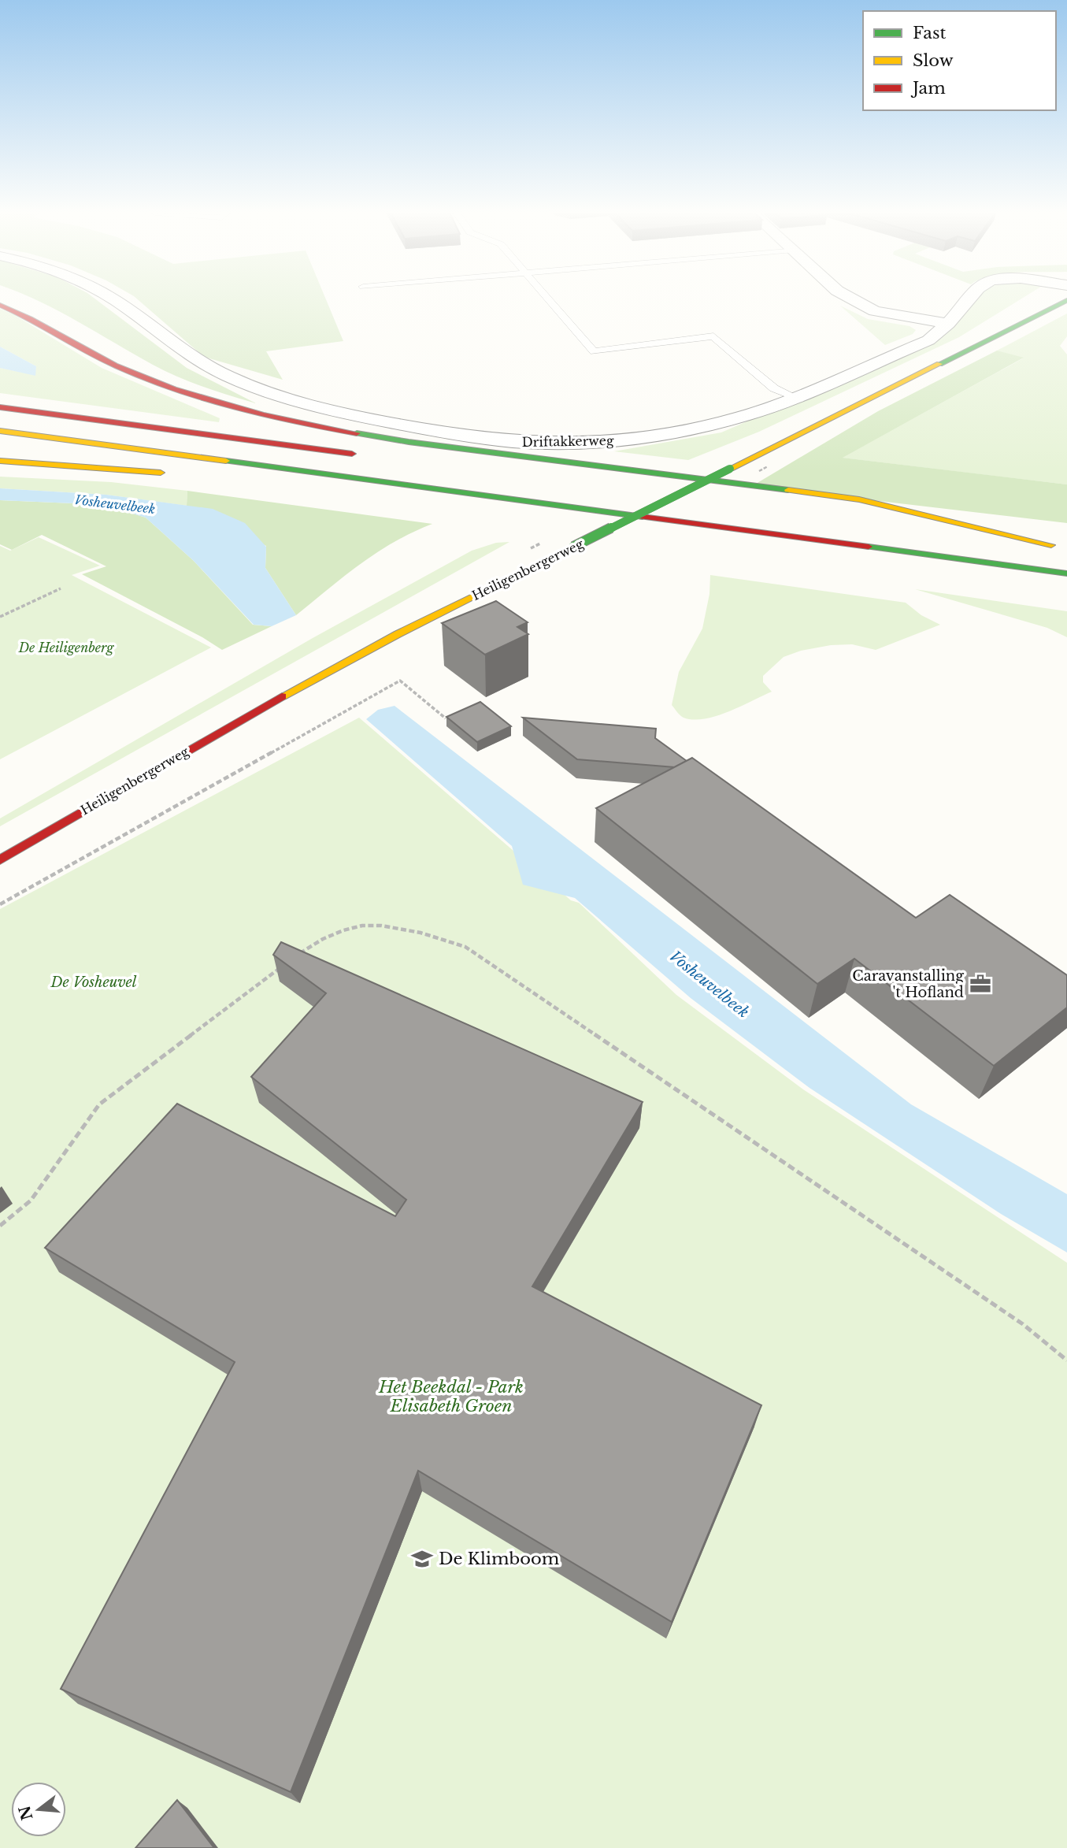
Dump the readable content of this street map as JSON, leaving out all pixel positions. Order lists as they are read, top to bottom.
{
  "streets": {
    "main road": ["Heiligenbergerweg"],
    "street": ["Driftakkerweg"]
  },
  "water": ["Vosheuvelbeek"],
  "parks": ["De Heiligenberg", "De Vosheuvel", "Het Beekdal - Park Elisabeth Groen"],
  "places": {
    "office": ["Caravanstalling 't Hofland"],
    "school or university": ["De Klimboom"]
  },
  "legend": ["Fast", "Slow", "Jam"],
  "north": "left"
}
